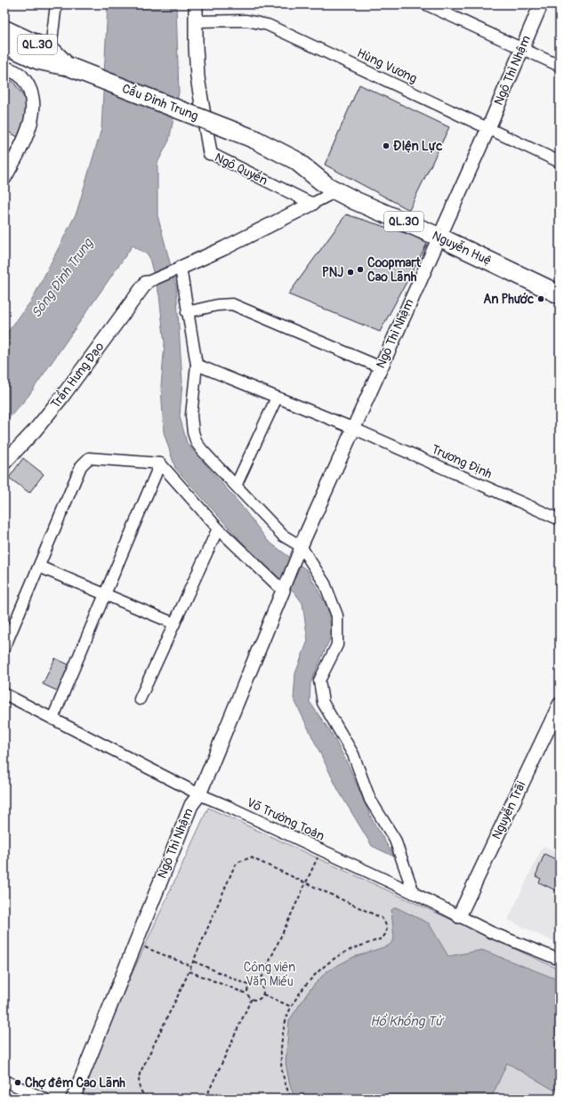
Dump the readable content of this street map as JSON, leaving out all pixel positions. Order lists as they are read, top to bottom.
{
  "streets": {
    "highway": ["QL.30", "Cầu Đình Trung", "Nguyễn Huệ"],
    "street": [
      "Hùng Vương",
      "Ngô Thì Nhậm",
      "Ngô Quyền",
      "Trần Hưng Đạo",
      "Trương Định",
      "Nguyễn Trãi",
      "Võ Trường Toản"
    ]
  },
  "crossings": [
    ["QL.30", "Cầu Đình Trung"],
    ["Hùng Vương", "Ngô Thì Nhậm"],
    ["Hùng Vương", "Ngô Quyền"],
    ["Ngô Thì Nhậm", "Nguyễn Huệ"],
    ["Ngô Thì Nhậm", "Trương Định"],
    ["Ngô Thì Nhậm", "Võ Trường Toản"],
    ["Cầu Đình Trung", "Nguyễn Huệ"],
    ["Nguyễn Trãi", "Võ Trường Toản"]
  ],
  "water": ["Sông Đình Trung", "Hồ Khổng Tử"],
  "parks": ["Công viên Văn Miếu"],
  "places": [
    "ĐIện Lực",
    "Coopmart Cao Lãnh",
    "PNJ",
    "An Phước",
    "Chợ đêm Cao Lãnh"
  ]
}
